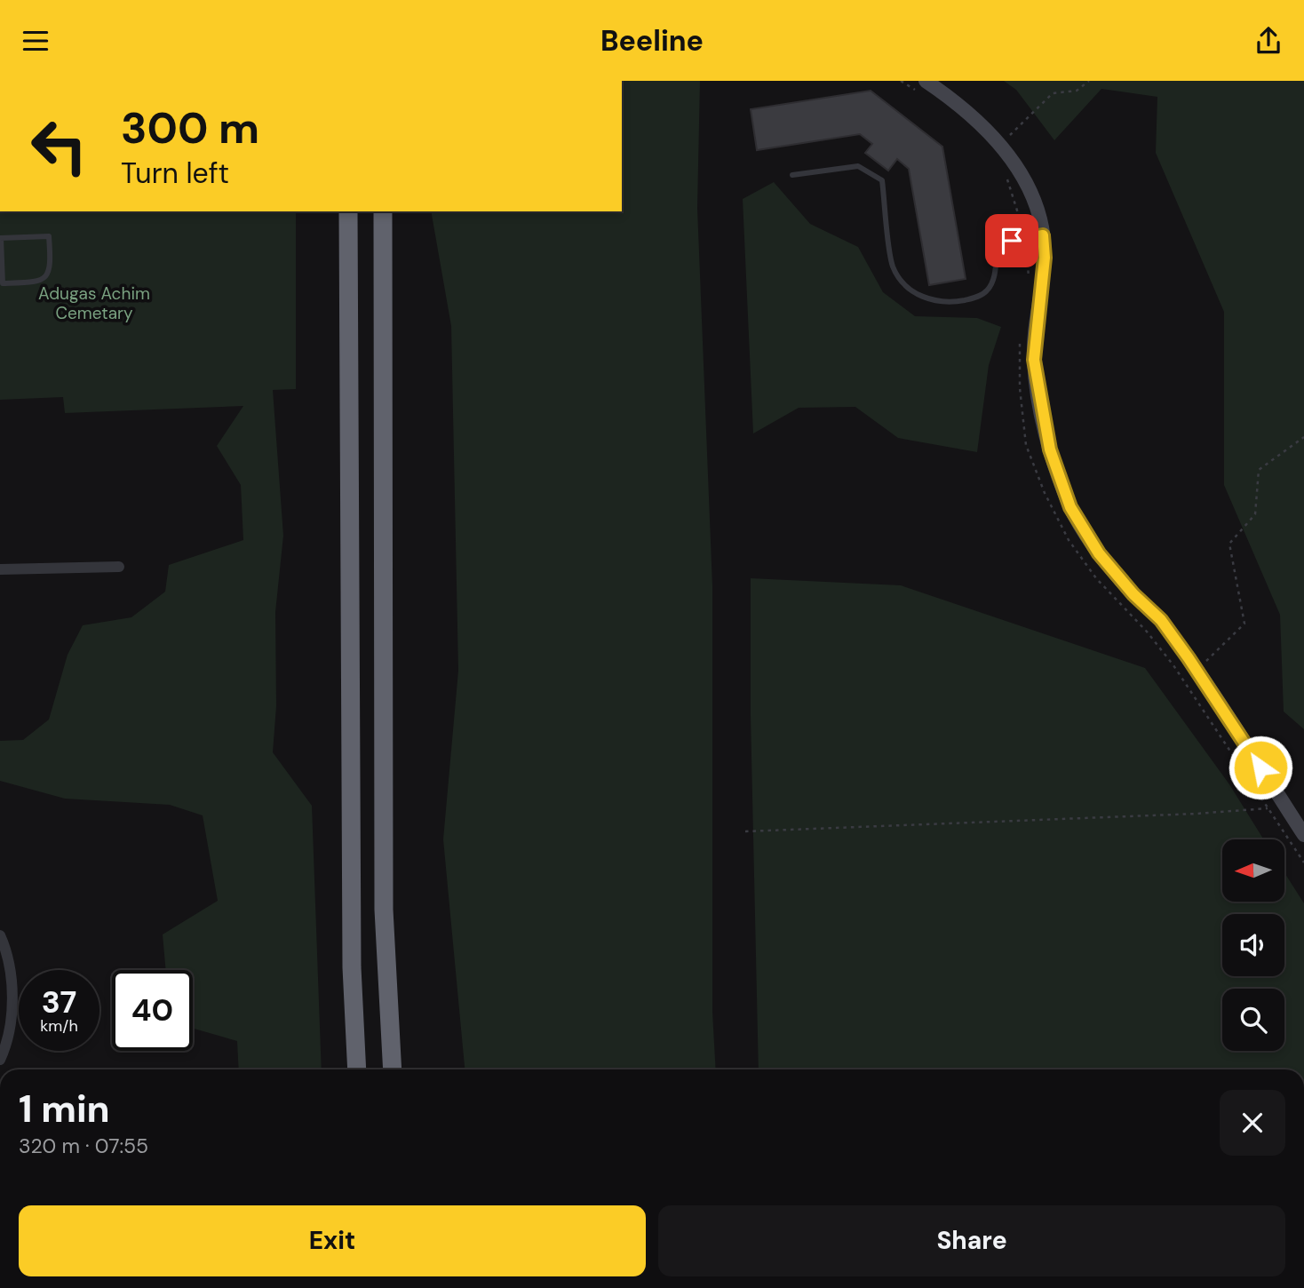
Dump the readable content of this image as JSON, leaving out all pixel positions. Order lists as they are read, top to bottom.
{
  "parks": ["Adugas Achim Cemetary"],
  "north": "left",
  "page": {
    "header": "Beeline",
    "turn": ["300 m", "Turn left"],
    "speed": "37 km/h",
    "limit": "40",
    "heading": ["1 min", "320 m · 07:55"],
    "buttons": ["Exit", "Share"]
  }
}
